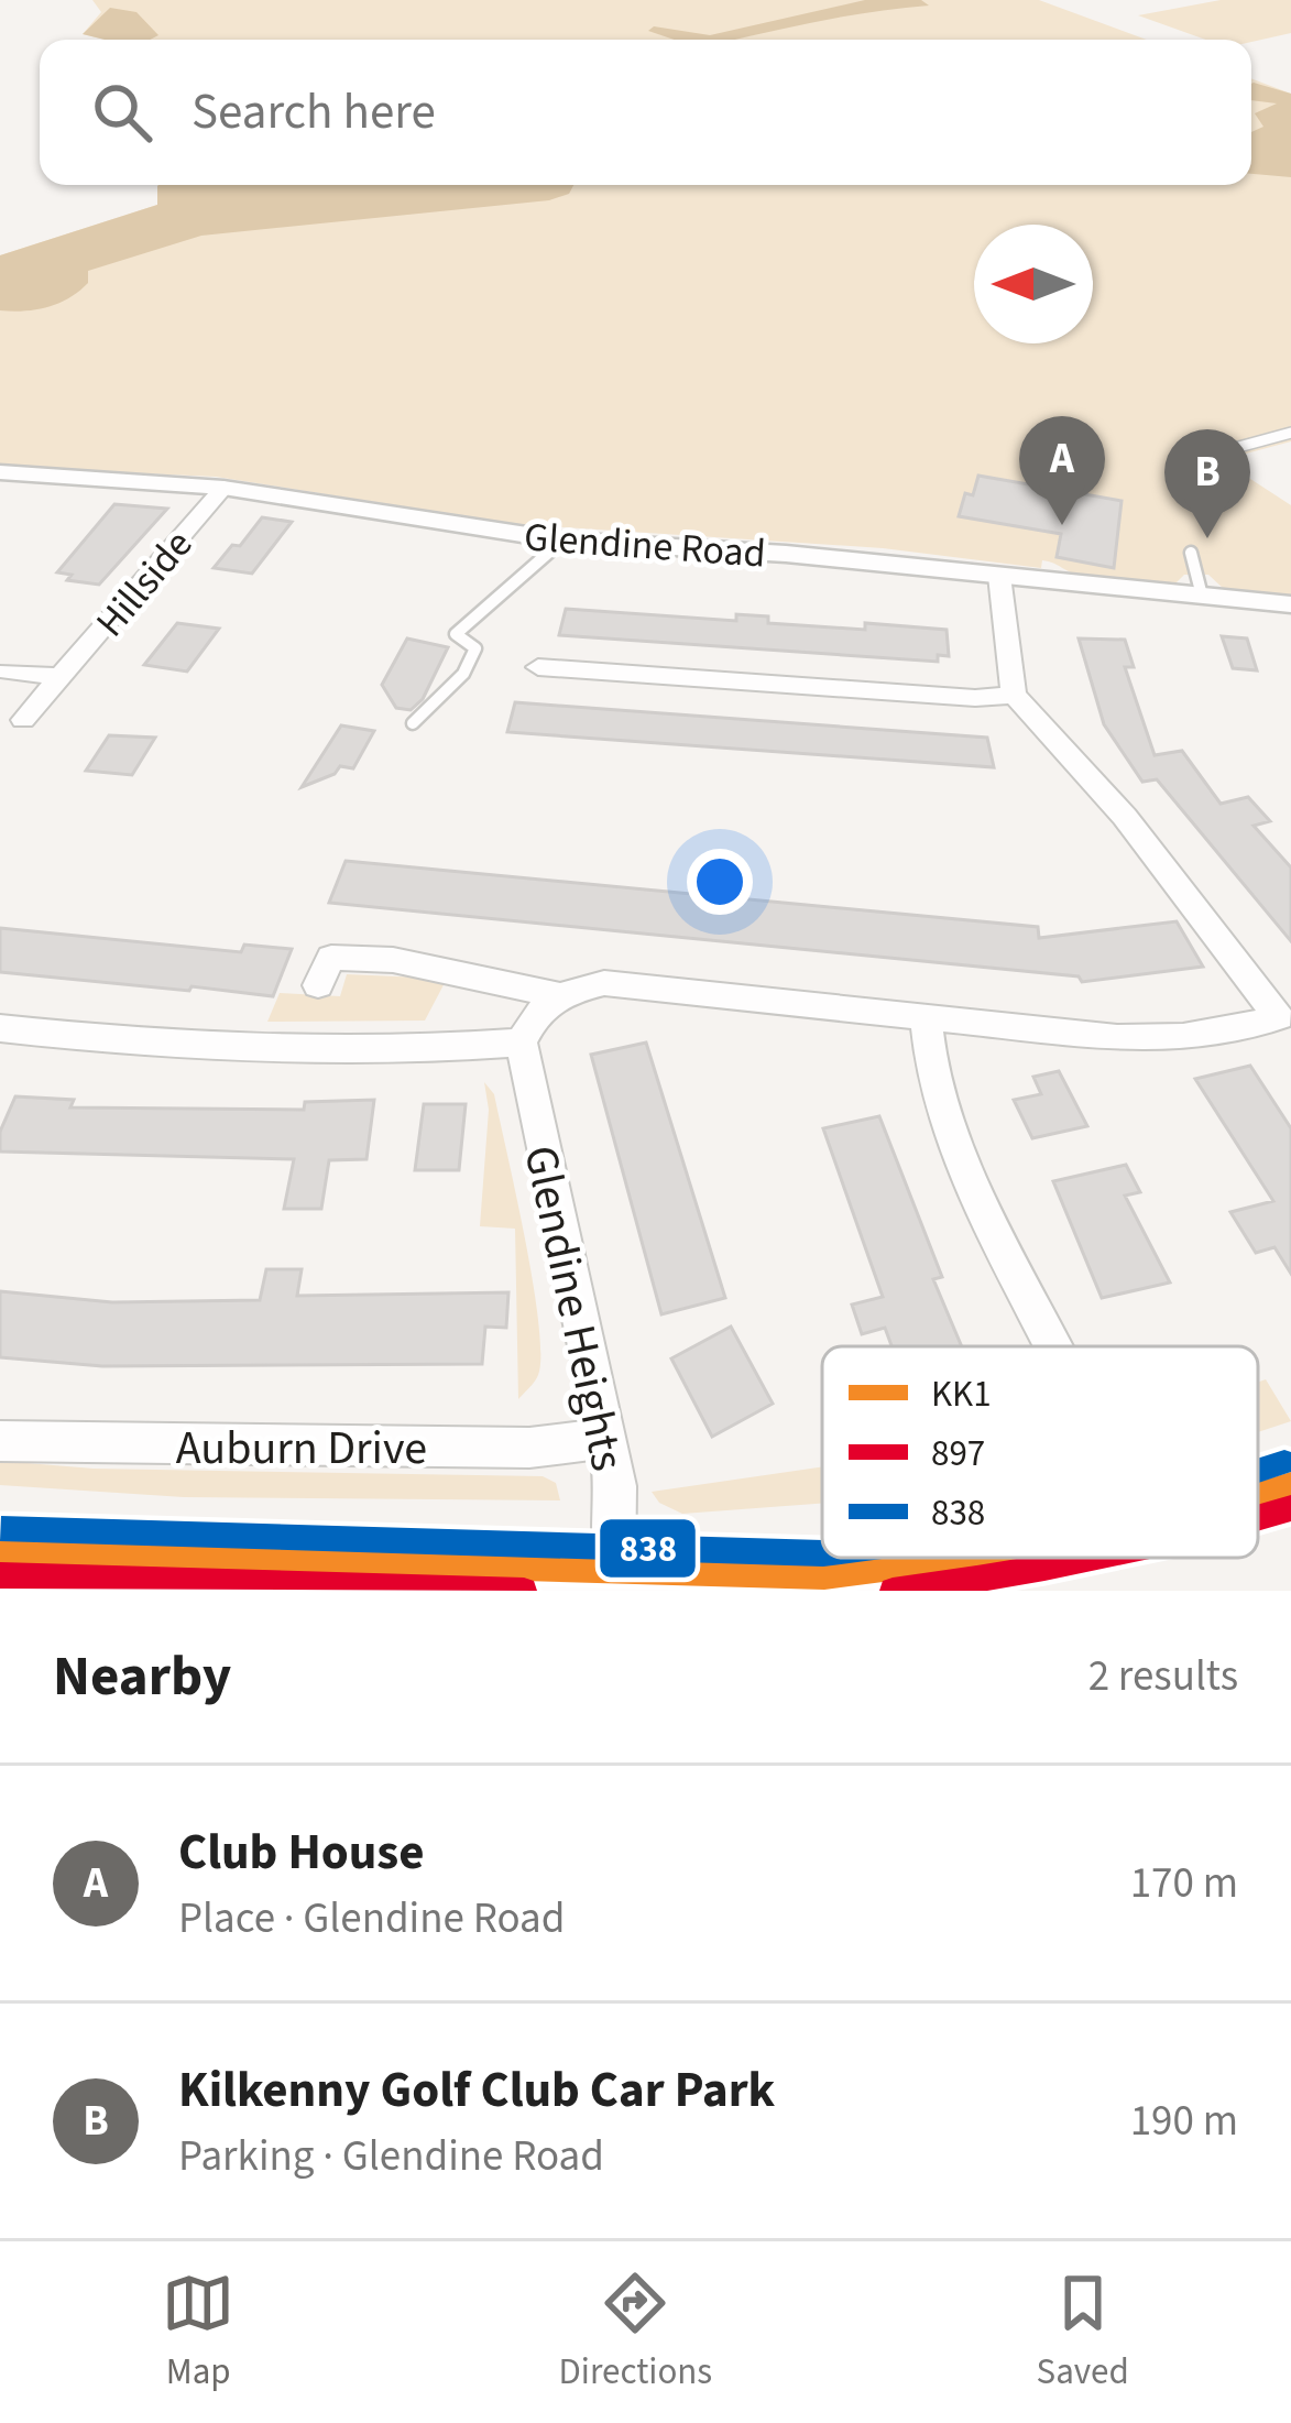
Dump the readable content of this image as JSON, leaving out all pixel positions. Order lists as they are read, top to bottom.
{
  "streets": {
    "street": [
      "Glendine Road",
      "Hillside",
      "Glendine Heights",
      "Auburn Drive"
    ]
  },
  "crossings": [
    ["Glendine Road", "Hillside"],
    ["Glendine Heights", "Auburn Drive"]
  ],
  "lines": ["transit line 838", "transit line KK1", "transit line 897"],
  "legend": ["KK1", "897", "838"],
  "north": "left",
  "page": {
    "search": "Search here",
    "pins": ["A", "B"],
    "heading": ["Nearby", "2 results"],
    "list": [
      {
        "mark": "A",
        "name": "Club House",
        "note": "Place · Glendine Road",
        "value": "170 m"
      },
      {
        "mark": "B",
        "name": "Kilkenny Golf Club Car Park",
        "note": "Parking · Glendine Road",
        "value": "190 m"
      }
    ],
    "nav": ["Map", "Directions", "Saved"]
  }
}
